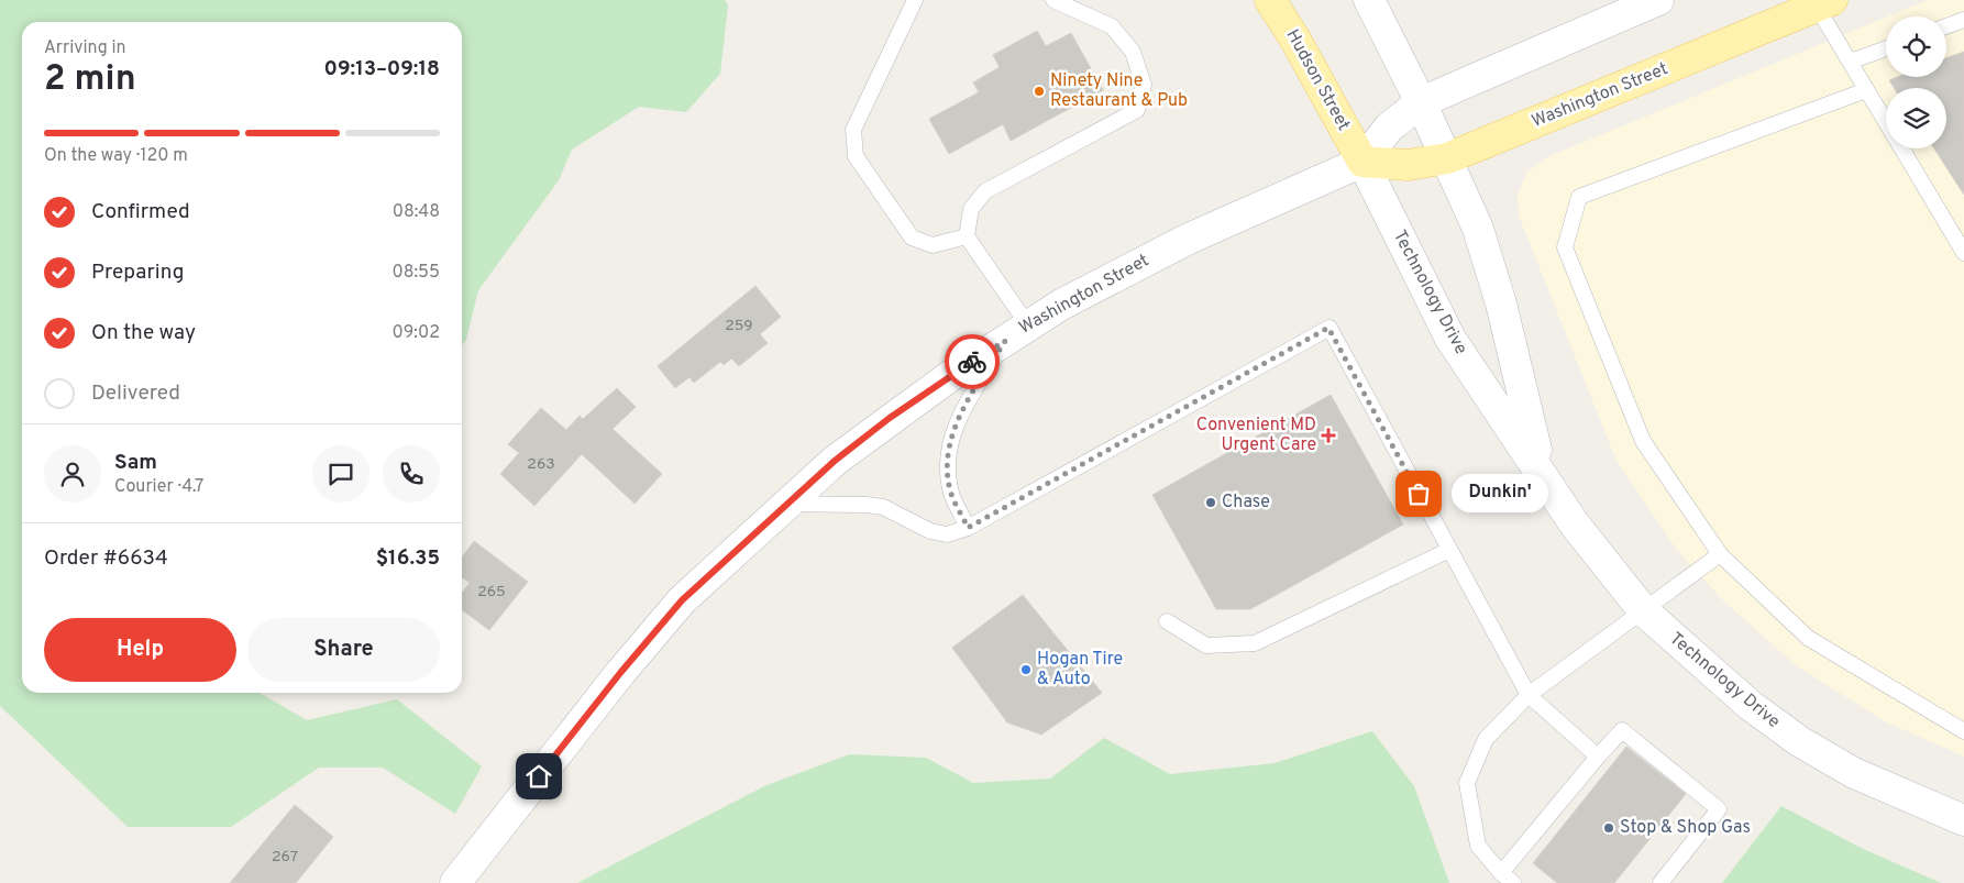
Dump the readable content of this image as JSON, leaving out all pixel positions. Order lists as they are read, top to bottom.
{
  "streets": {
    "main road": ["Hudson Street", "Washington Street", "Technology Drive"]
  },
  "crossings": [
    ["Hudson Street", "Washington Street"],
    ["Hudson Street", "Technology Drive"],
    ["Washington Street", "Technology Drive"]
  ],
  "places": {
    "other": [
      "Ninety Nine Restaurant & Pub",
      "Dunkin'",
      "Chase",
      "Hogan Tire & Auto",
      "Stop & Shop Gas"
    ],
    "health": ["Convenient MD Urgent Care"]
  },
  "house_numbers": [
    "259",
    "263",
    "265",
    "267"
  ],
  "page": {
    "heading": ["2 min", "Arriving in", "09:13–09:18"],
    "panel": [
      "Sam",
      "Courier · 4.7",
      "Order #6634",
      "$16.35"
    ],
    "bar": "On the way · 120 m",
    "list": [
      ["Confirmed", "08:48"],
      ["Preparing", "08:55"],
      ["On the way", "09:02"],
      "Delivered"
    ],
    "bubble": "Dunkin'",
    "buttons": ["Help", "Share"]
  }
}
